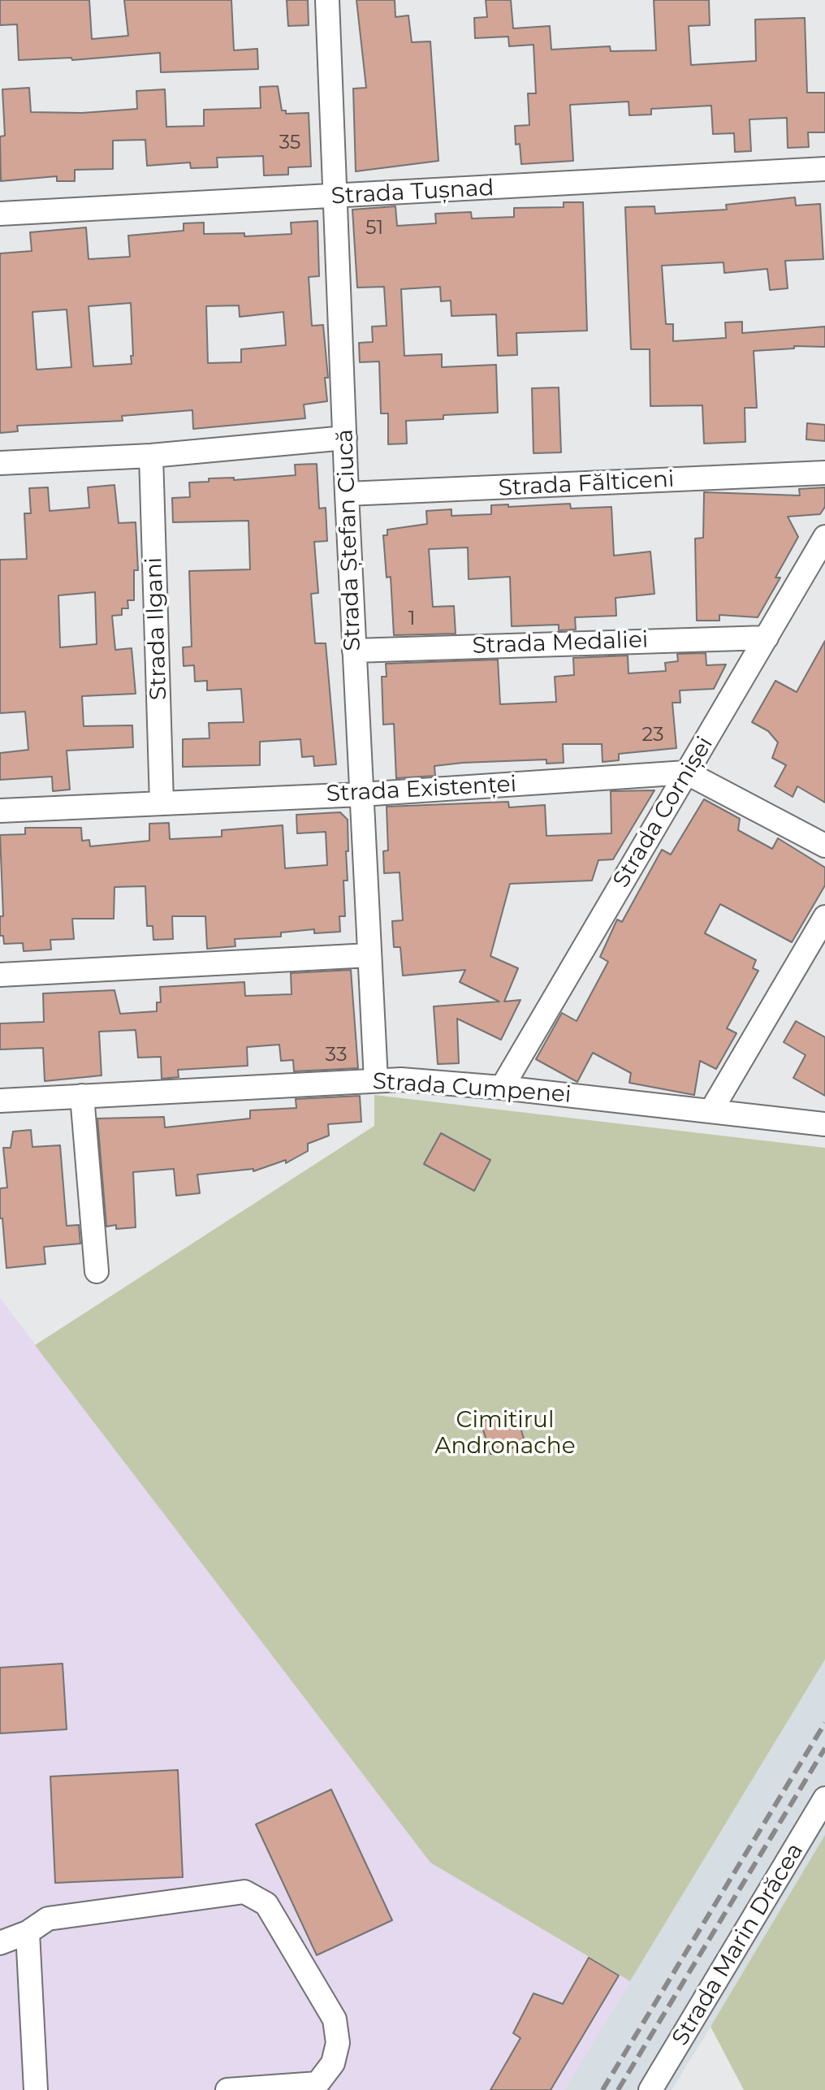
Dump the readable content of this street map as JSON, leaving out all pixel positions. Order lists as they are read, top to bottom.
{
  "streets": {
    "street": [
      "Strada Tușnad",
      "Strada Fălticeni",
      "Strada Ștefan Ciucă",
      "Strada Ilgani",
      "Strada Medaliei",
      "Strada Existenței",
      "Strada Cornișei",
      "Strada Cumpenei",
      "Strada Marin Drăcea"
    ]
  },
  "crossings": [
    ["Strada Tușnad", "Strada Ștefan Ciucă"],
    ["Strada Fălticeni", "Strada Ștefan Ciucă"],
    ["Strada Ștefan Ciucă", "Strada Medaliei"],
    ["Strada Ștefan Ciucă", "Strada Existenței"],
    ["Strada Ștefan Ciucă", "Strada Cumpenei"],
    ["Strada Ilgani", "Strada Existenței"],
    ["Strada Medaliei", "Strada Cornișei"],
    ["Strada Existenței", "Strada Cornișei"],
    ["Strada Cornișei", "Strada Cumpenei"]
  ],
  "parks": ["Cimitirul Andronache"],
  "house_numbers": [
    "35",
    "51",
    "1",
    "23",
    "33"
  ]
}
